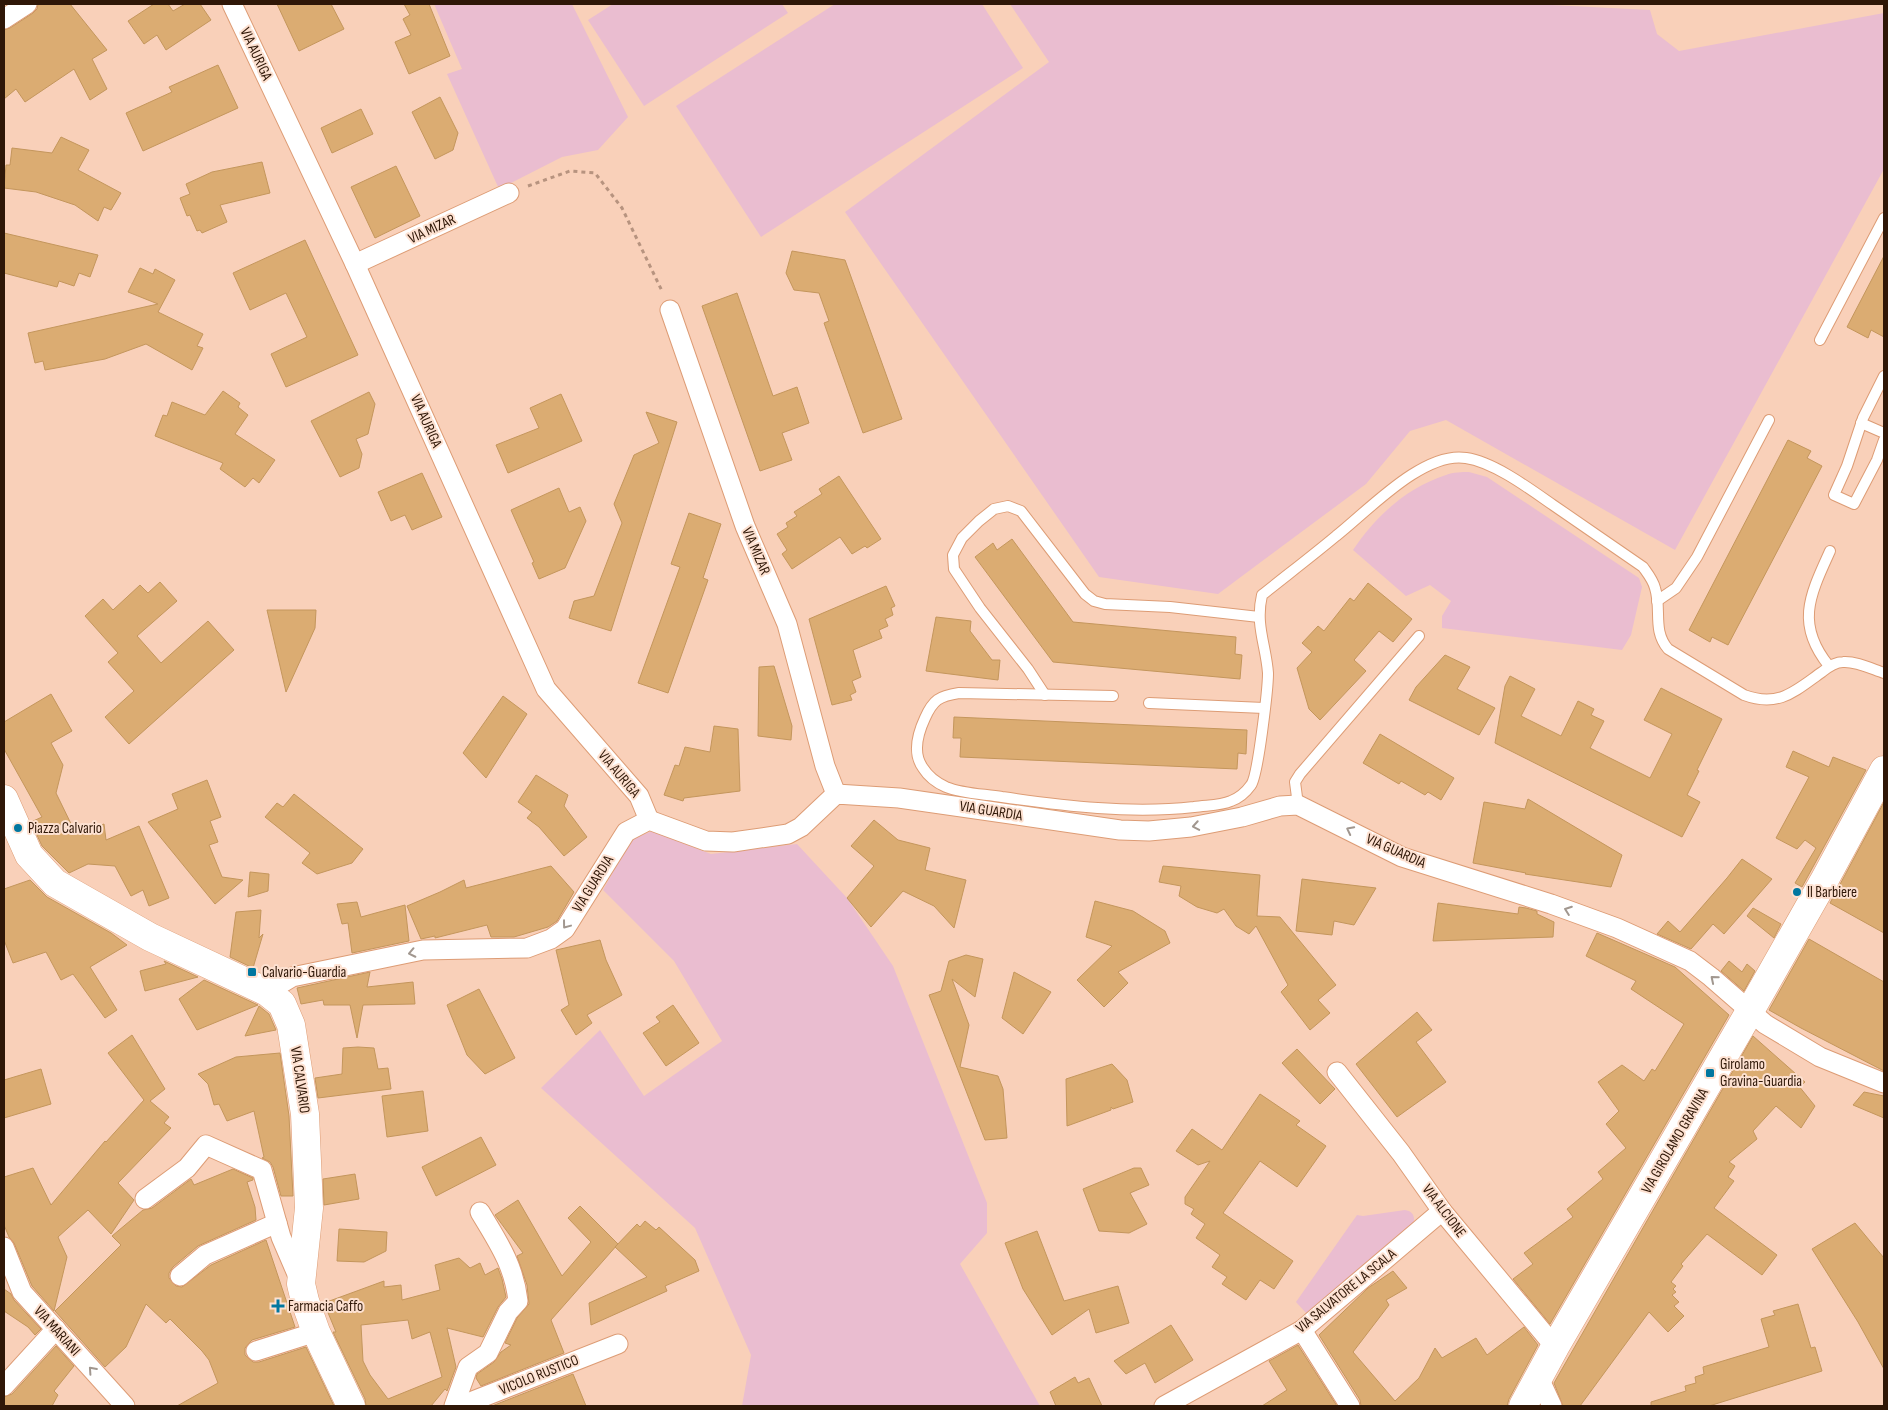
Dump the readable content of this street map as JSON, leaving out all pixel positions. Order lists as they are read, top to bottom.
{
  "streets": {
    "main road": ["VIA CALVARIO", "VIA GIROLAMO GRAVINA"],
    "street": [
      "VIA AURIGA",
      "VIA MIZAR",
      "VIA GUARDIA",
      "VIA ALCIONE",
      "VIA SALVATORE LA SCALA",
      "VIA MARIANI",
      "VICOLO RUSTICO"
    ]
  },
  "crossings": [
    ["VIA AURIGA", "VIA MIZAR"],
    ["VIA AURIGA", "VIA GUARDIA"],
    ["VIA MIZAR", "VIA GUARDIA"],
    ["VIA GUARDIA", "VIA CALVARIO"],
    ["VIA GUARDIA", "VIA GIROLAMO GRAVINA"],
    ["VIA GIROLAMO GRAVINA", "VIA ALCIONE"],
    ["VIA ALCIONE", "VIA SALVATORE LA SCALA"]
  ],
  "one_way": ["VIA GUARDIA", "VIA MARIANI"],
  "places": {
    "other": ["Piazza Calvario", "Il Barbiere"],
    "transit": ["Calvario-Guardia", "Girolamo Gravina-Guardia"],
    "health": ["Farmacia Caffo"]
  }
}
